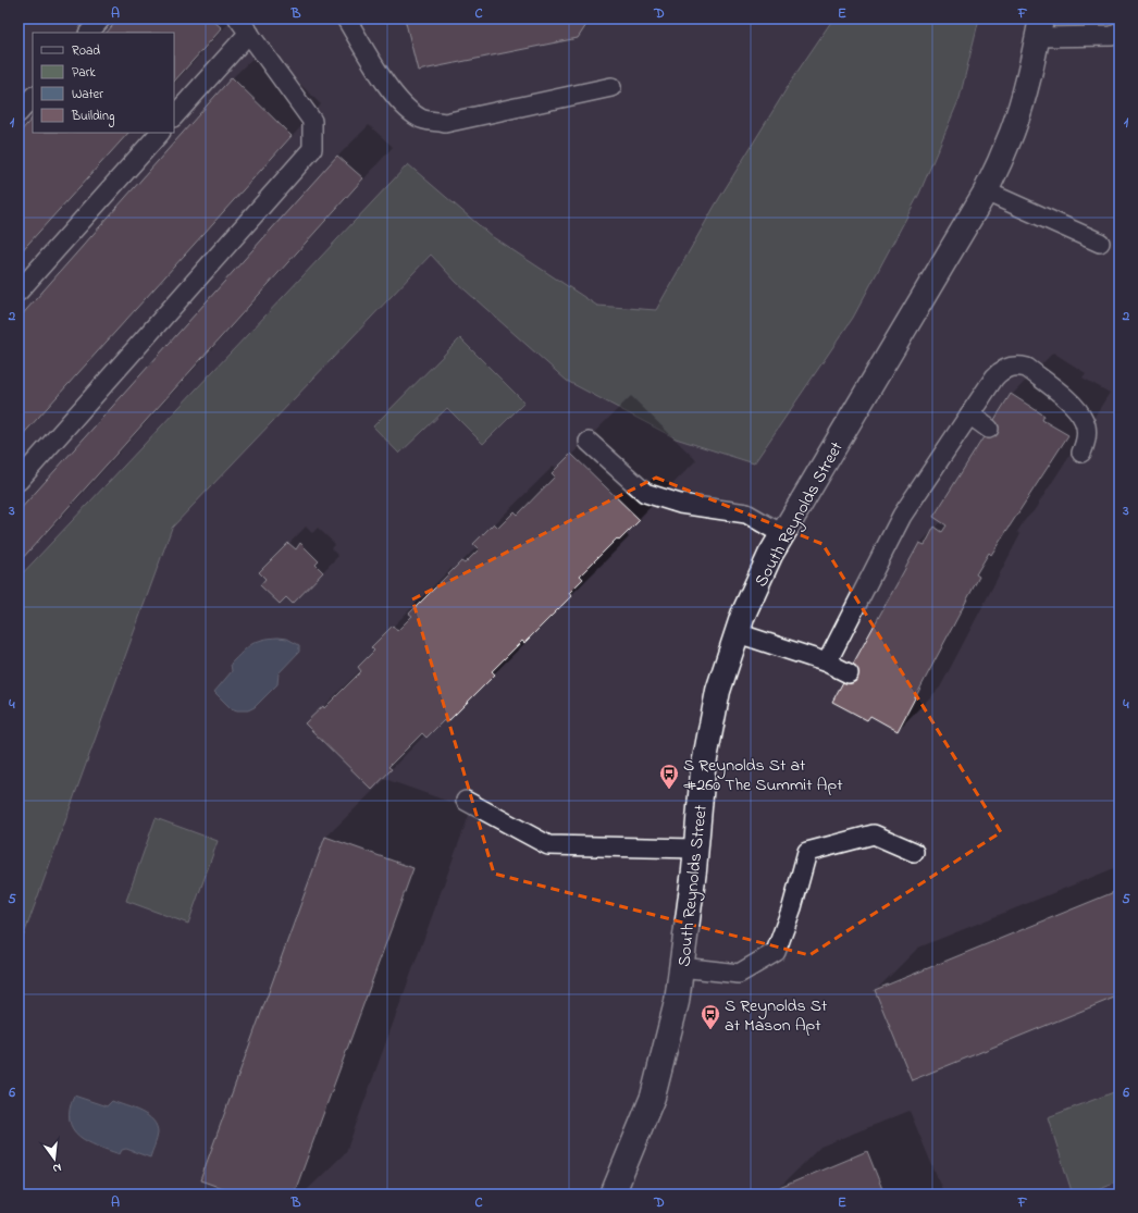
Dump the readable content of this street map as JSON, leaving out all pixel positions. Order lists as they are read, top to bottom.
{
  "streets": {
    "street": ["South Reynolds Street"]
  },
  "places": {
    "bus stop": ["S Reynolds St at #260 The Summit Apt", "S Reynolds St at Mason Apt"]
  },
  "legend": [
    "Road",
    "Park",
    "Water",
    "Building"
  ],
  "north": "bottom",
  "grid": {
    "columns": [
      "A",
      "B",
      "C",
      "D",
      "E",
      "F"
    ],
    "rows": [
      "1",
      "2",
      "3",
      "4",
      "5",
      "6"
    ]
  }
}
